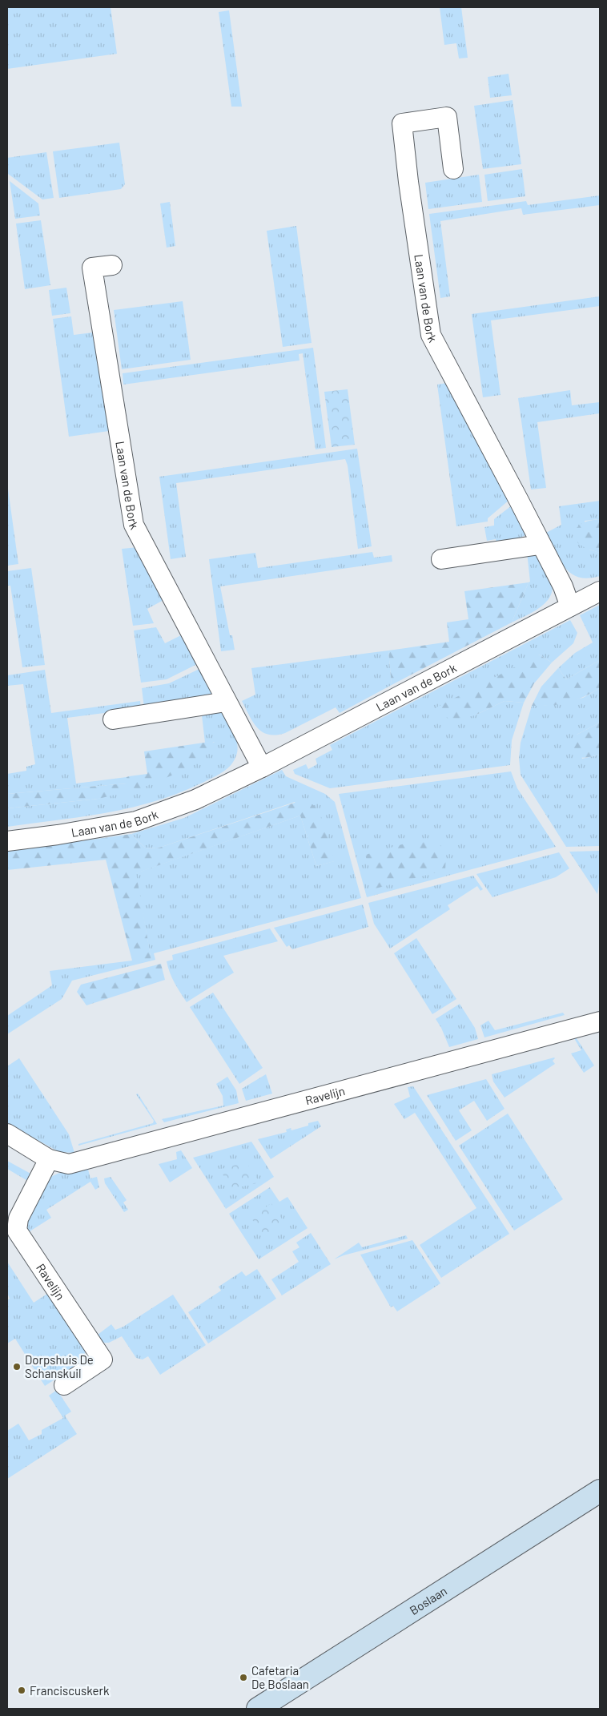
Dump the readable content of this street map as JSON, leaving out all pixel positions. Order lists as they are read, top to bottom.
{
  "streets": {
    "main road": ["Boslaan"],
    "street": ["Laan van de Bork", "Ravelijn"]
  },
  "places": ["Dorpshuis De Schanskuil", "Cafetaria De Boslaan", "Franciscuskerk"]
}
